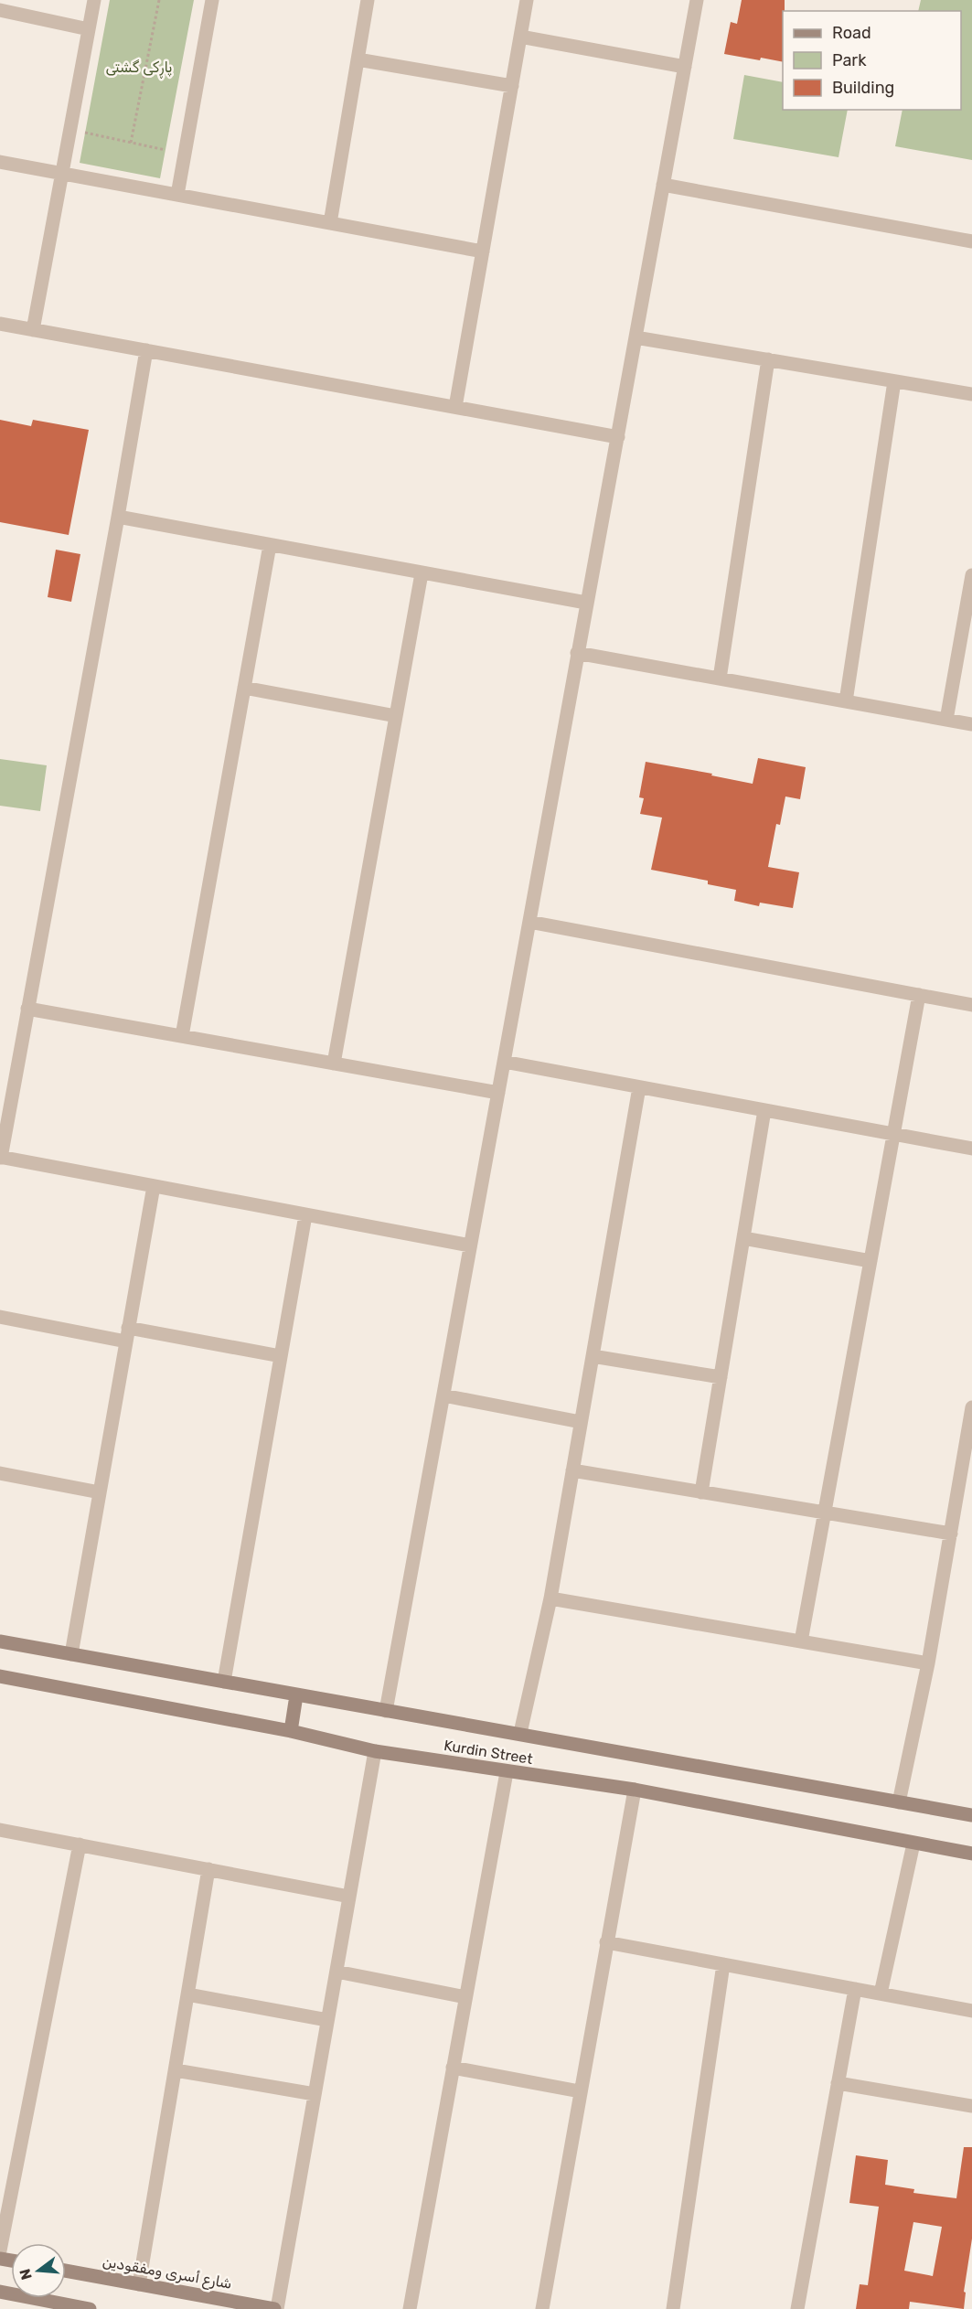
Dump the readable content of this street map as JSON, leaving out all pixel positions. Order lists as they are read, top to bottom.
{
  "streets": {
    "main road": ["Kurdin Street", "شارع أسرى ومفقودين"]
  },
  "parks": ["پاڕکی گشتی"],
  "legend": ["Road", "Park", "Building"],
  "north": "left"
}
